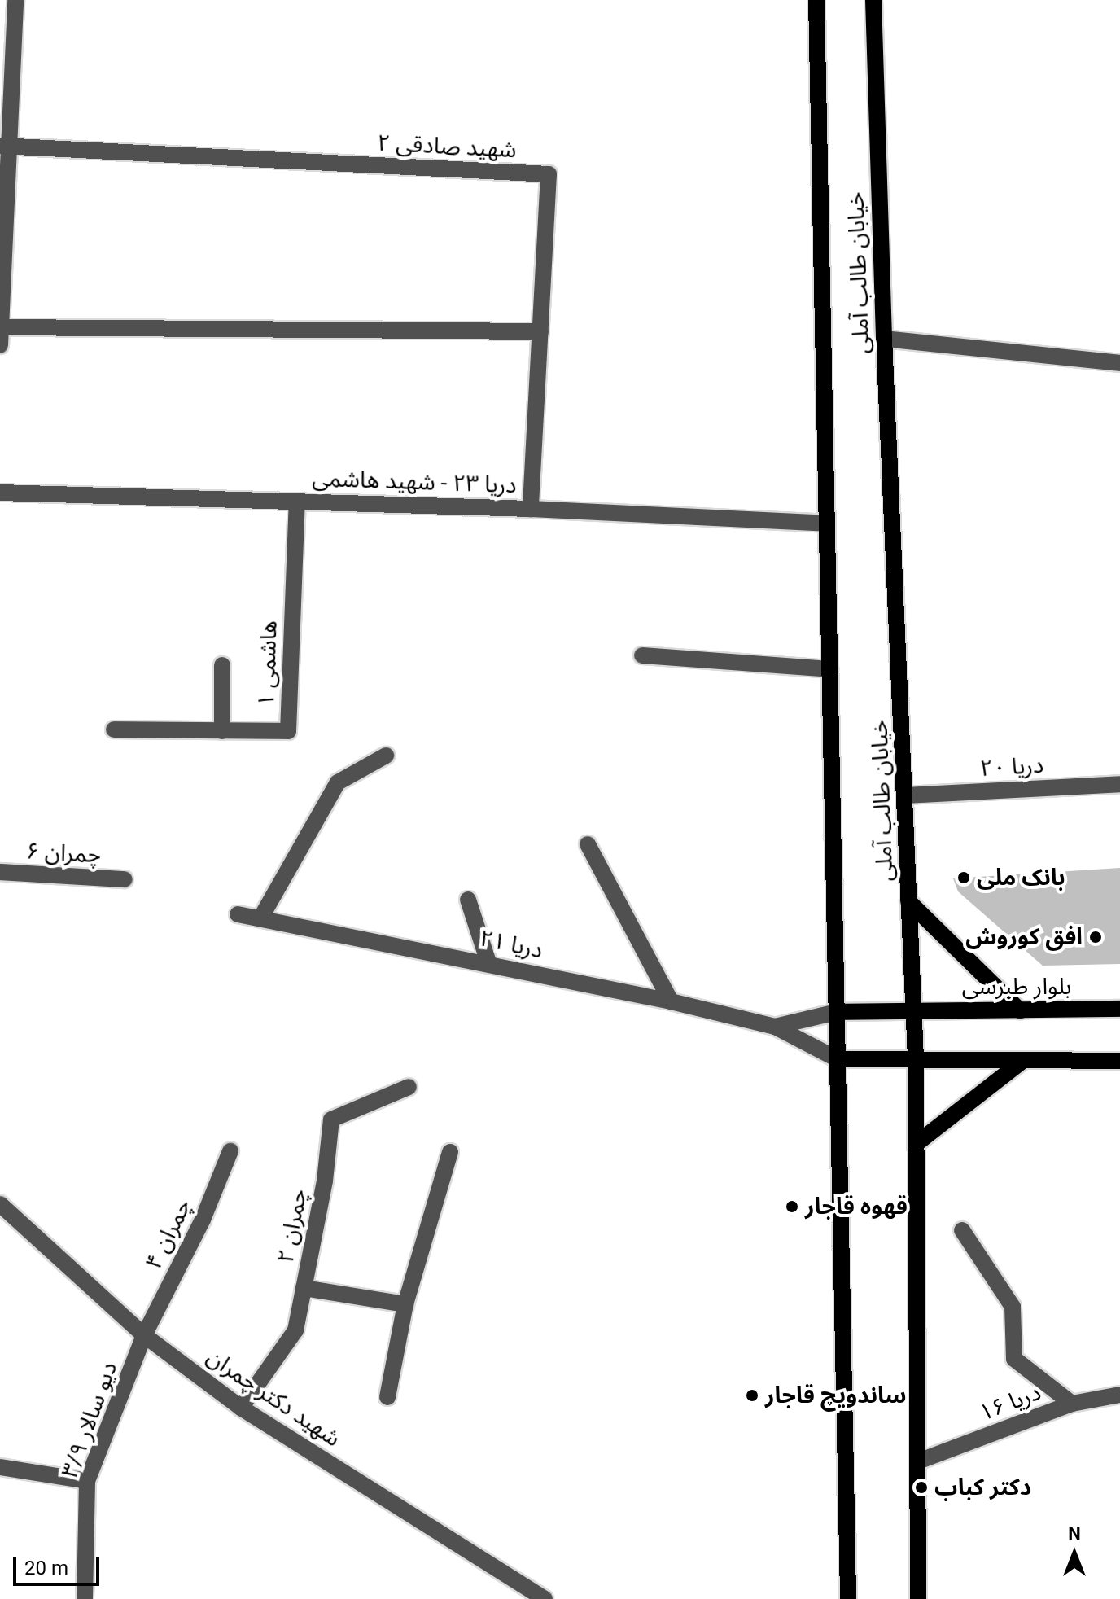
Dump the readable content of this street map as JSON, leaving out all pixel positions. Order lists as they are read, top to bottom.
{
  "streets": {
    "main road": ["خیابان طالب آملی", "بلوار طبرسی"],
    "street": [
      "شهید صادقی ۲",
      "دریا ۲۳ - شهید هاشمی",
      "هاشمی ۱",
      "دریا ۲۰",
      "چمران ۶",
      "دریا ۲۱",
      "چمران ۲",
      "چمران ۴",
      "شهید دکتر چمران",
      "دریا ۱۶",
      "دیو سالار ۳/۹"
    ]
  },
  "crossings": [
    ["شهید صادقی ۲", "دریا ۲۳ - شهید هاشمی"],
    ["خیابان طالب آملی", "دریا ۲۳ - شهید هاشمی"],
    ["خیابان طالب آملی", "دریا ۲۰"],
    ["خیابان طالب آملی", "دریا ۲۱"],
    ["خیابان طالب آملی", "بلوار طبرسی"],
    ["خیابان طالب آملی", "دریا ۱۶"],
    ["دریا ۲۳ - شهید هاشمی", "هاشمی ۱"],
    ["دریا ۲۱", "بلوار طبرسی"],
    ["چمران ۲", "شهید دکتر چمران"],
    ["چمران ۴", "شهید دکتر چمران"],
    ["چمران ۴", "دیو سالار ۳/۹"],
    ["شهید دکتر چمران", "دیو سالار ۳/۹"]
  ],
  "places": [
    "بانک ملی",
    "افق کوروش",
    "قهوه قاجار",
    "ساندویچ قاجار",
    "دكتر كباب"
  ],
  "scale_bar": "20 m",
  "north": "top"
}
